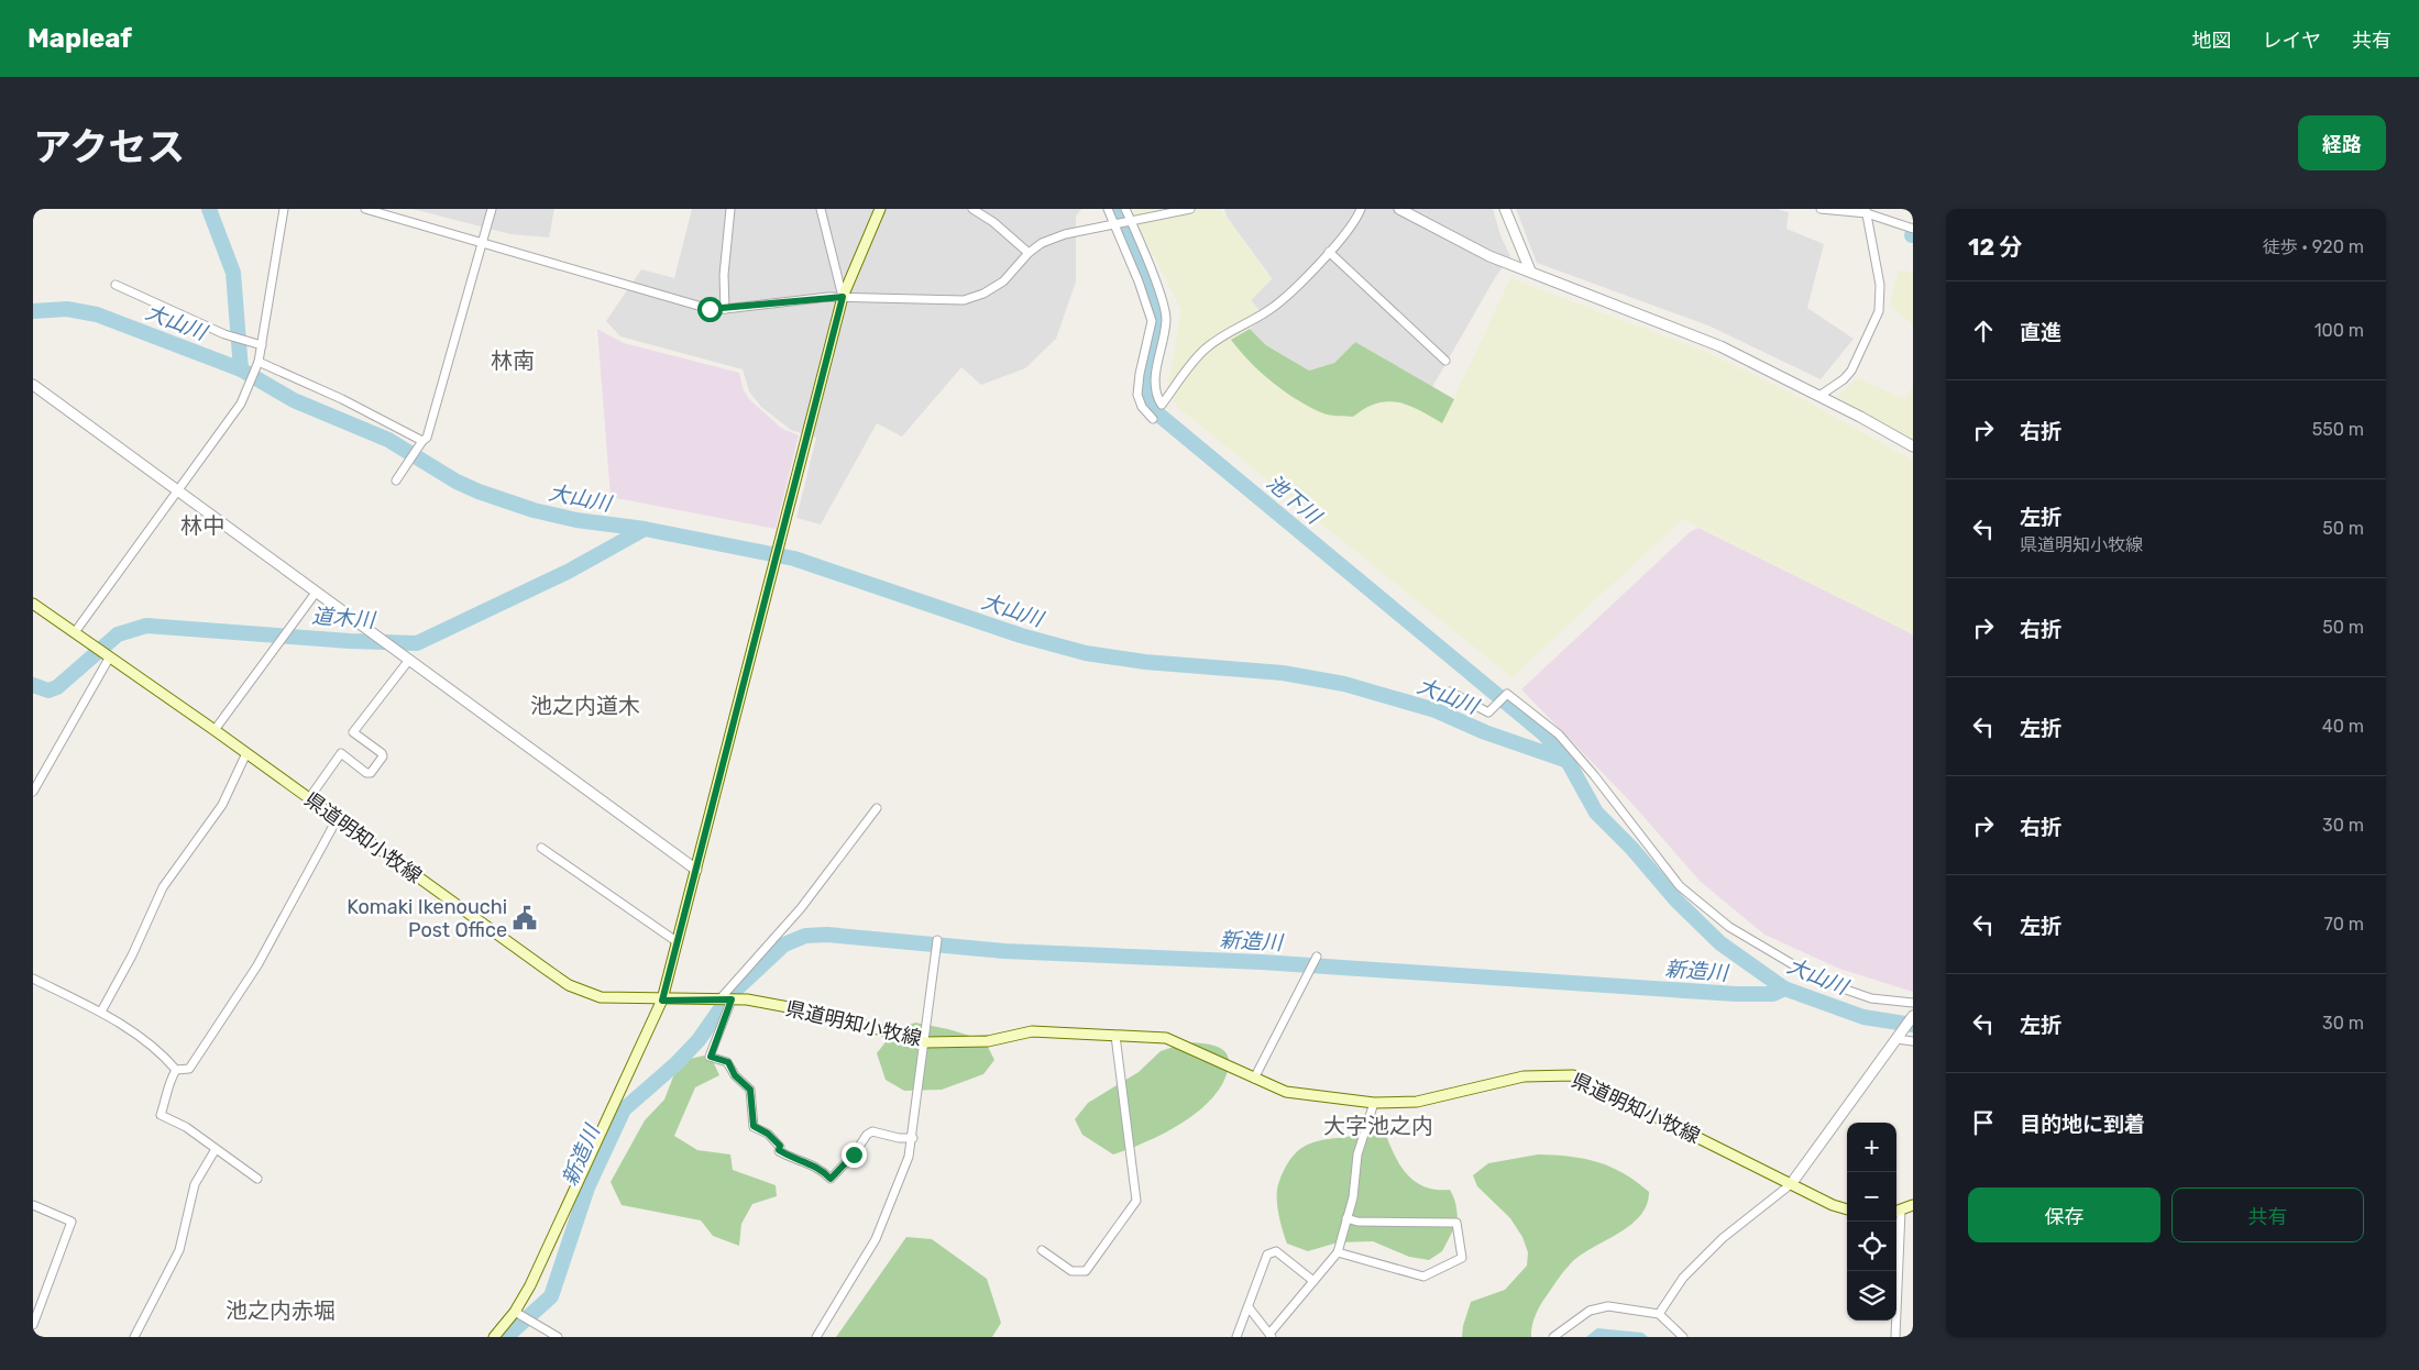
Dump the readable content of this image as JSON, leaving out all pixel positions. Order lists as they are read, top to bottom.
{
  "streets": {
    "main road": ["県道明知小牧線"]
  },
  "districts": [
    "林南",
    "林中",
    "池之内道木",
    "大字池之内",
    "池之内赤堀"
  ],
  "water": [
    "大山川",
    "池下川",
    "道木川",
    "新造川"
  ],
  "places": {
    "public building": ["Komaki Ikenouchi Post Office"]
  },
  "page": {
    "header": "Mapleaf",
    "nav": ["地図", "レイヤ", "共有"],
    "title": "アクセス",
    "buttons": [
      "経路",
      ["保存", "共有"]
    ],
    "heading": ["12 分", "徒歩 · 920 m"],
    "list": [
      ["直進", "100 m"],
      ["右折", "550 m"],
      ["左折", "県道明知小牧線", "50 m"],
      ["右折", "50 m"],
      ["左折", "40 m"],
      ["右折", "30 m"],
      ["左折", "70 m"],
      ["左折", "30 m"],
      "目的地に到着"
    ],
    "map_buttons": ["+", "−"]
  }
}
